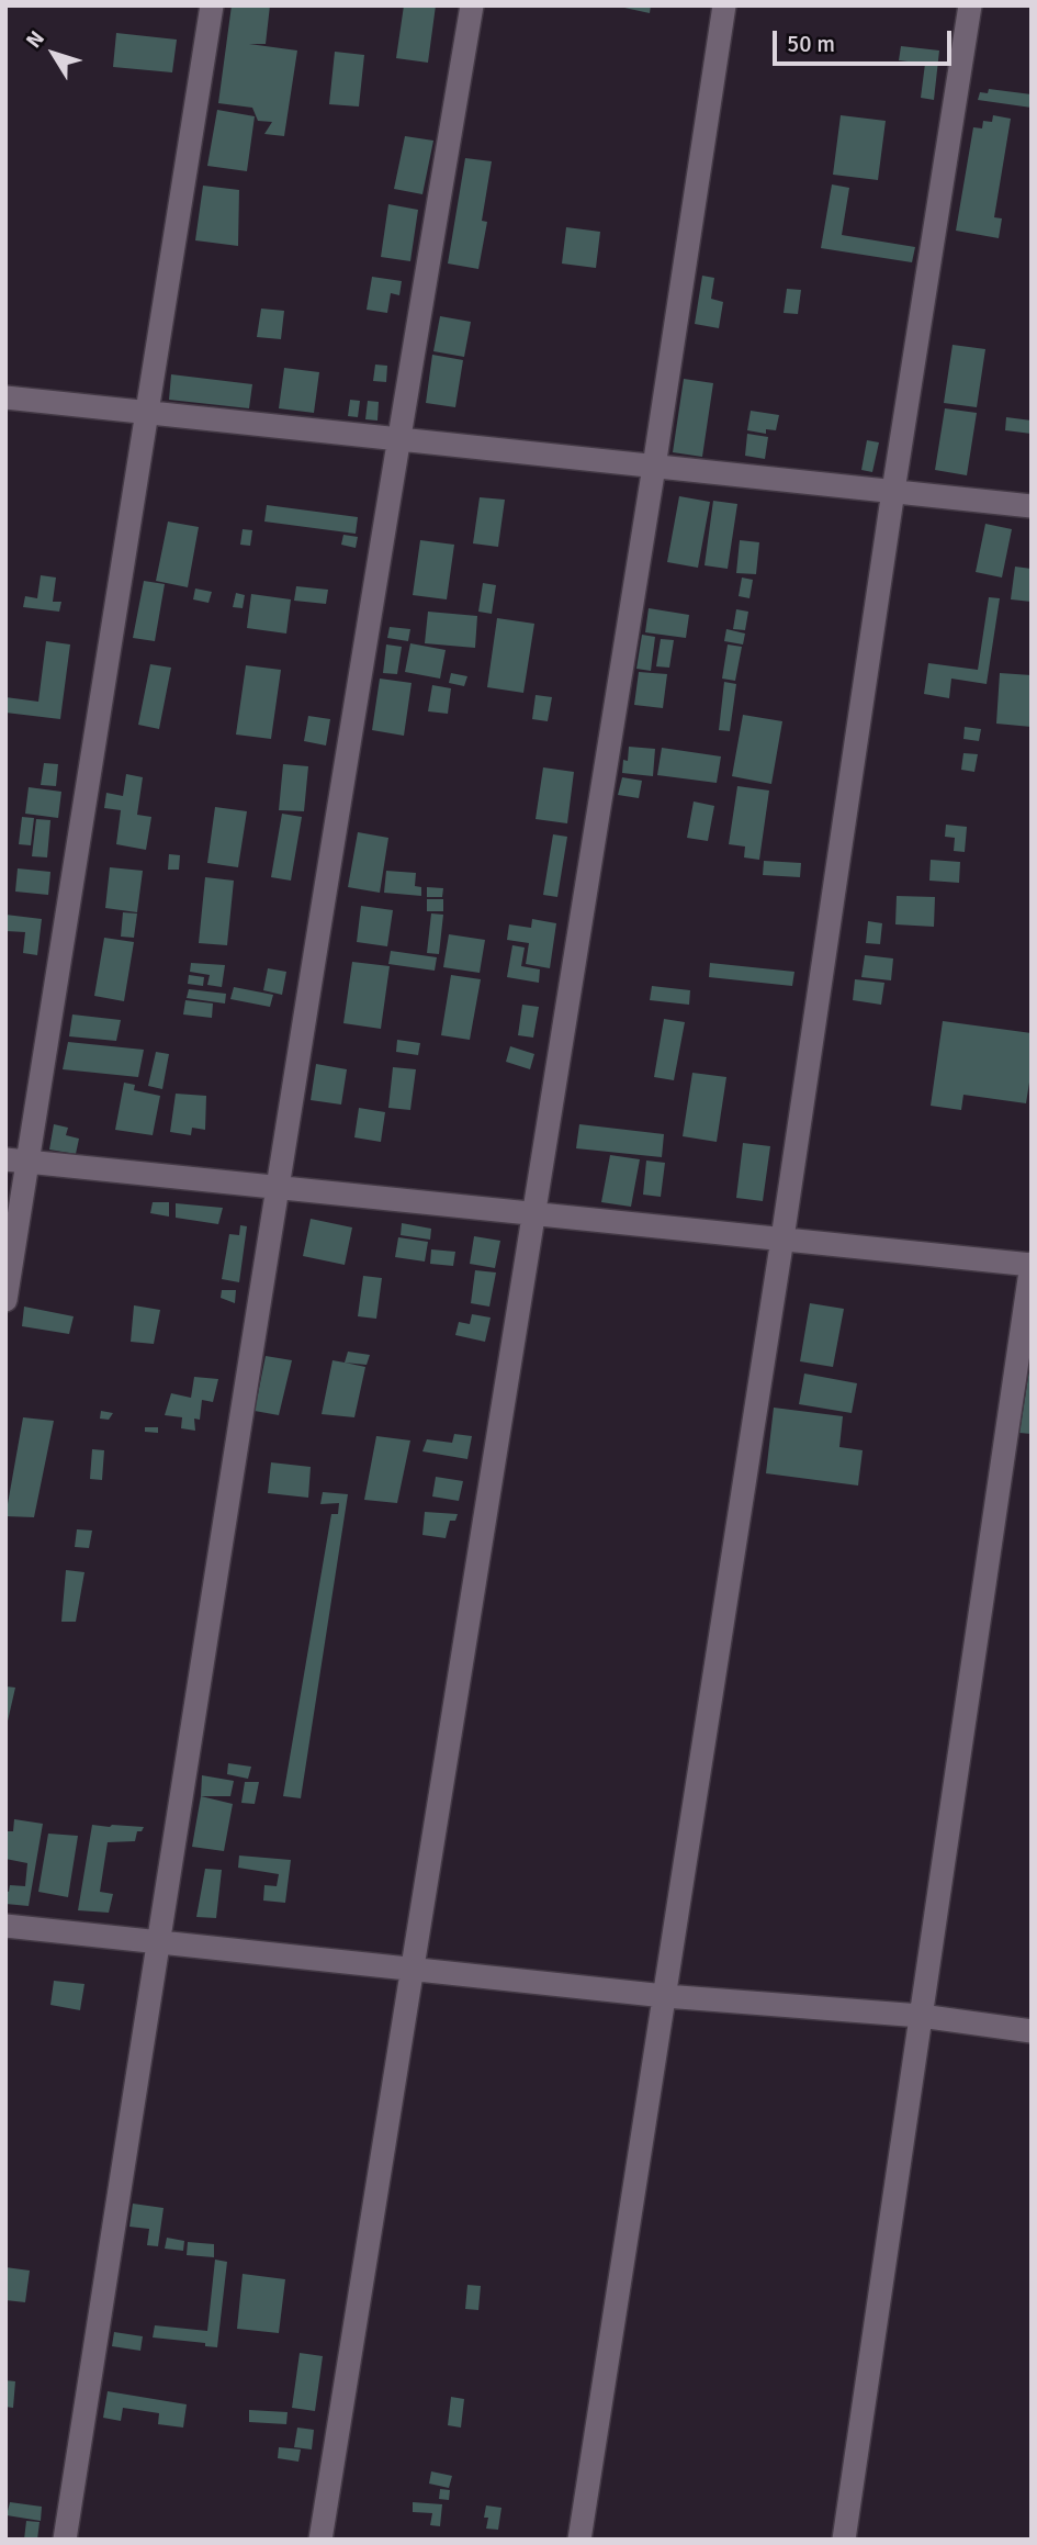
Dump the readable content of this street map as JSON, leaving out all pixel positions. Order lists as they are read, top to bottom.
{
  "scale_bar": "50 m",
  "north": "top left"
}
